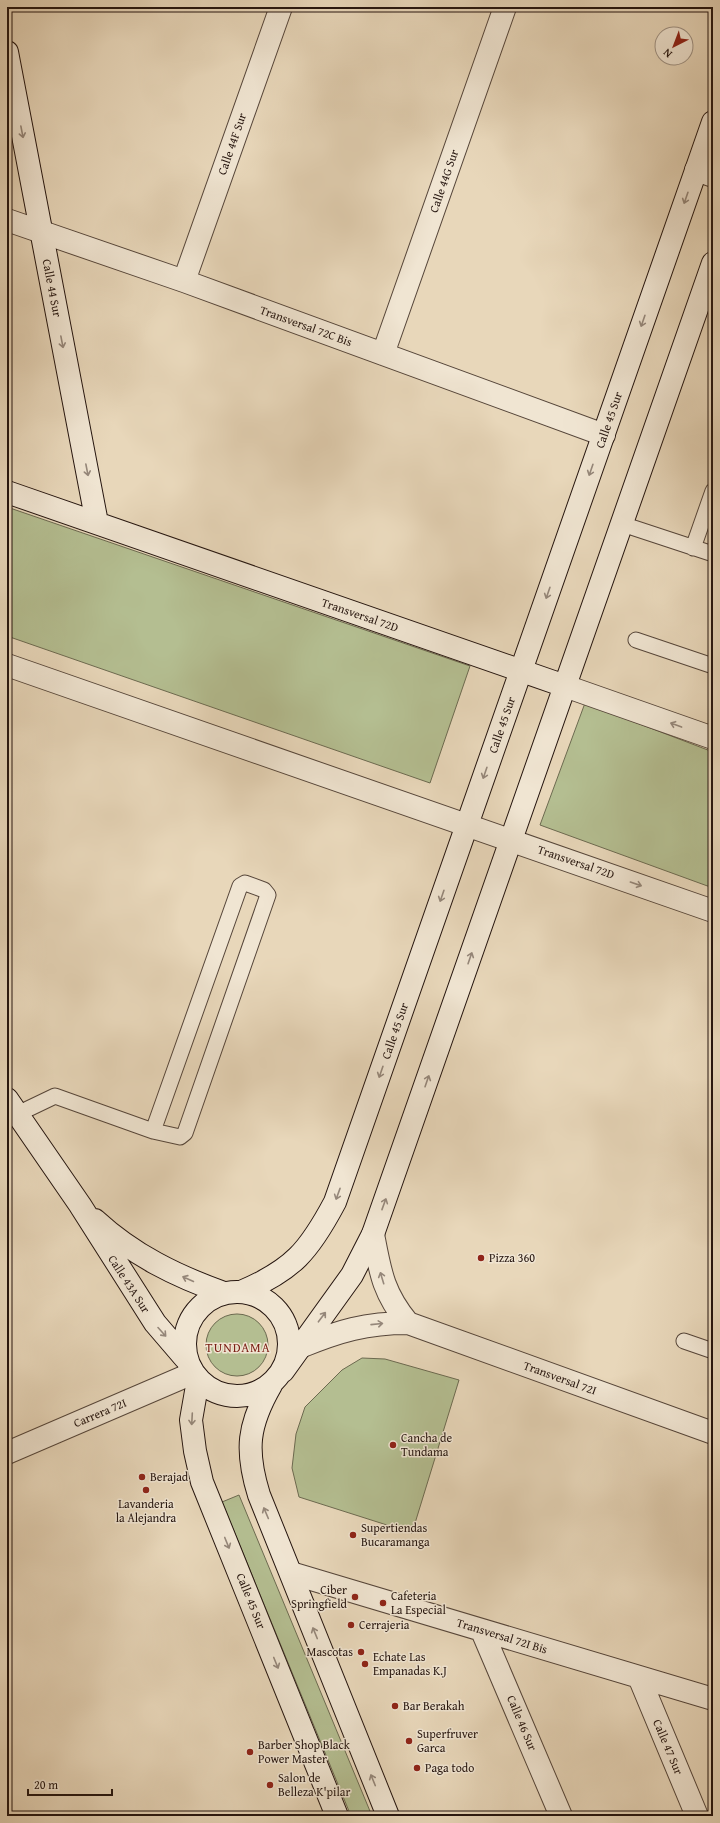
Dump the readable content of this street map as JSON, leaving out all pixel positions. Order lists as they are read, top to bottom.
{
  "streets": {
    "street": [
      "Calle 44F Sur",
      "Calle 44G Sur",
      "Calle 44 Sur",
      "Transversal 72C Bis",
      "Calle 45 Sur",
      "Transversal 72D",
      "Calle 43A Sur",
      "Transversal 72I",
      "Carrera 72I",
      "Transversal 72I Bis",
      "Calle 46 Sur",
      "Calle 47 Sur"
    ]
  },
  "crossings": [
    ["Calle 44F Sur", "Transversal 72C Bis"],
    ["Calle 44G Sur", "Transversal 72C Bis"],
    ["Calle 44 Sur", "Transversal 72C Bis"],
    ["Calle 44 Sur", "Transversal 72D"],
    ["Transversal 72C Bis", "Calle 45 Sur"],
    ["Calle 45 Sur", "Transversal 72D"],
    ["Calle 45 Sur", "Calle 43A Sur"],
    ["Calle 45 Sur", "Carrera 72I"],
    ["Calle 43A Sur", "Carrera 72I"],
    ["Transversal 72I Bis", "Calle 46 Sur"],
    ["Transversal 72I Bis", "Calle 47 Sur"]
  ],
  "one_way": ["Calle 44 Sur"],
  "districts": ["TUNDAMA"],
  "places": [
    "Pizza 360",
    "Cancha de Tundama",
    "Berajad",
    "Lavanderia la Alejandra",
    "Supertiendas Bucaramanga",
    "Ciber Springfield",
    "Cafeteria La Especial",
    "Cerrajeria",
    "Mascotas",
    "Echate Las Empanadas K.J",
    "Bar Berakah",
    "Superfruver Garca",
    "Barber Shop Black Power Master",
    "Paga todo",
    "Salon de Belleza K'pilar"
  ],
  "scale_bar": "20 m",
  "north": "bottom left"
}
